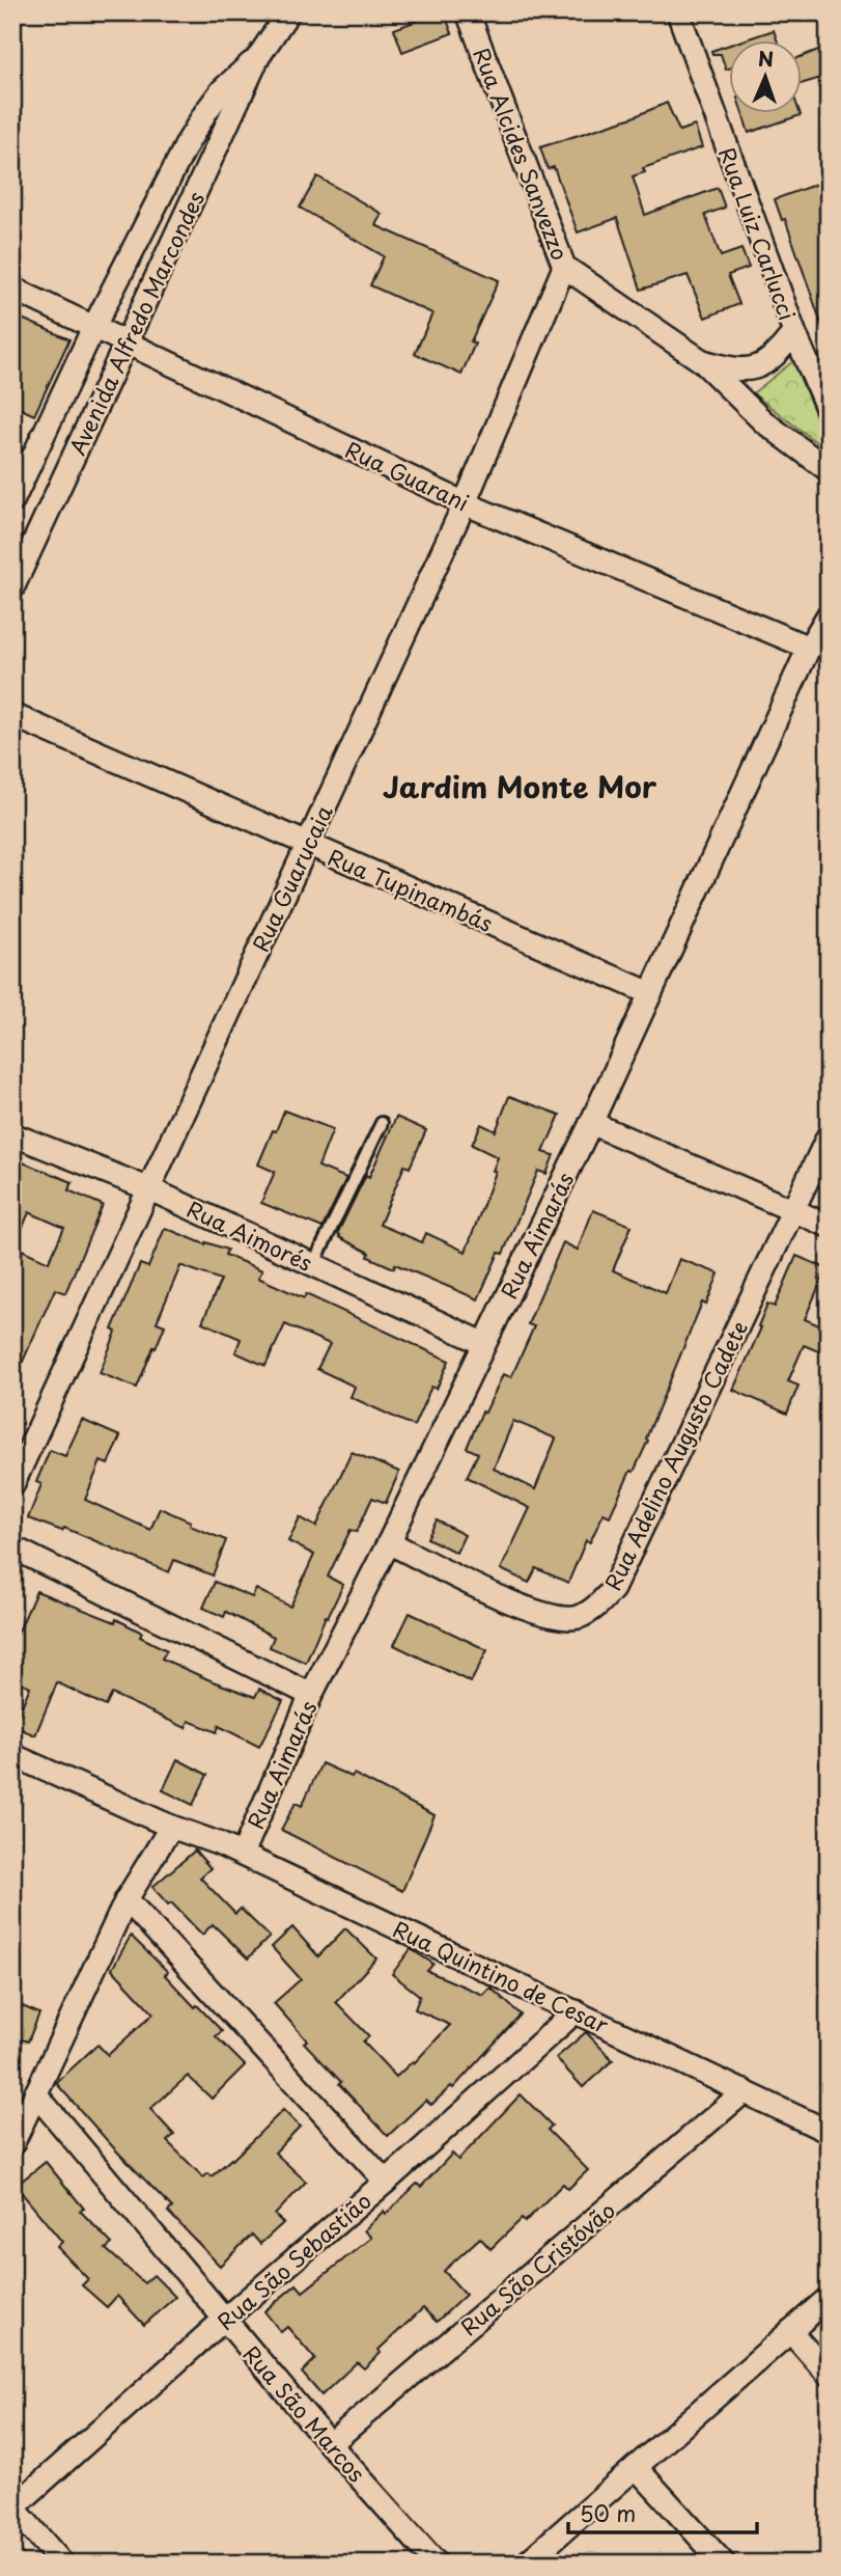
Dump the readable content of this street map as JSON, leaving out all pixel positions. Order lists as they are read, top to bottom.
{
  "streets": {
    "street": [
      "Rua Alcides Sanvezzo",
      "Rua Luiz Carlucci",
      "Avenida Alfredo Marcondes",
      "Rua Guarani",
      "Rua Guarucaia",
      "Rua Tupinambás",
      "Rua Aimorés",
      "Rua Aimarás",
      "Rua Adelino Augusto Cadete",
      "Rua Quintino de Cesar",
      "Rua São Sebastião",
      "Rua São Cristóvão",
      "Rua São Marcos"
    ]
  },
  "crossings": [
    ["Rua Alcides Sanvezzo", "Rua Guarucaia"],
    ["Avenida Alfredo Marcondes", "Rua Guarani"],
    ["Rua Guarani", "Rua Guarucaia"],
    ["Rua Guarani", "Rua Aimarás"],
    ["Rua Guarucaia", "Rua Tupinambás"],
    ["Rua Guarucaia", "Rua Aimorés"],
    ["Rua Tupinambás", "Rua Aimarás"],
    ["Rua Aimorés", "Rua Aimarás"],
    ["Rua Aimarás", "Rua Adelino Augusto Cadete"],
    ["Rua Aimarás", "Rua Quintino de Cesar"],
    ["Rua Quintino de Cesar", "Rua São Sebastião"],
    ["Rua Quintino de Cesar", "Rua São Cristóvão"],
    ["Rua São Sebastião", "Rua São Marcos"],
    ["Rua São Cristóvão", "Rua São Marcos"]
  ],
  "districts": ["Jardim Monte Mor"],
  "scale_bar": "50 m",
  "north": "top"
}
